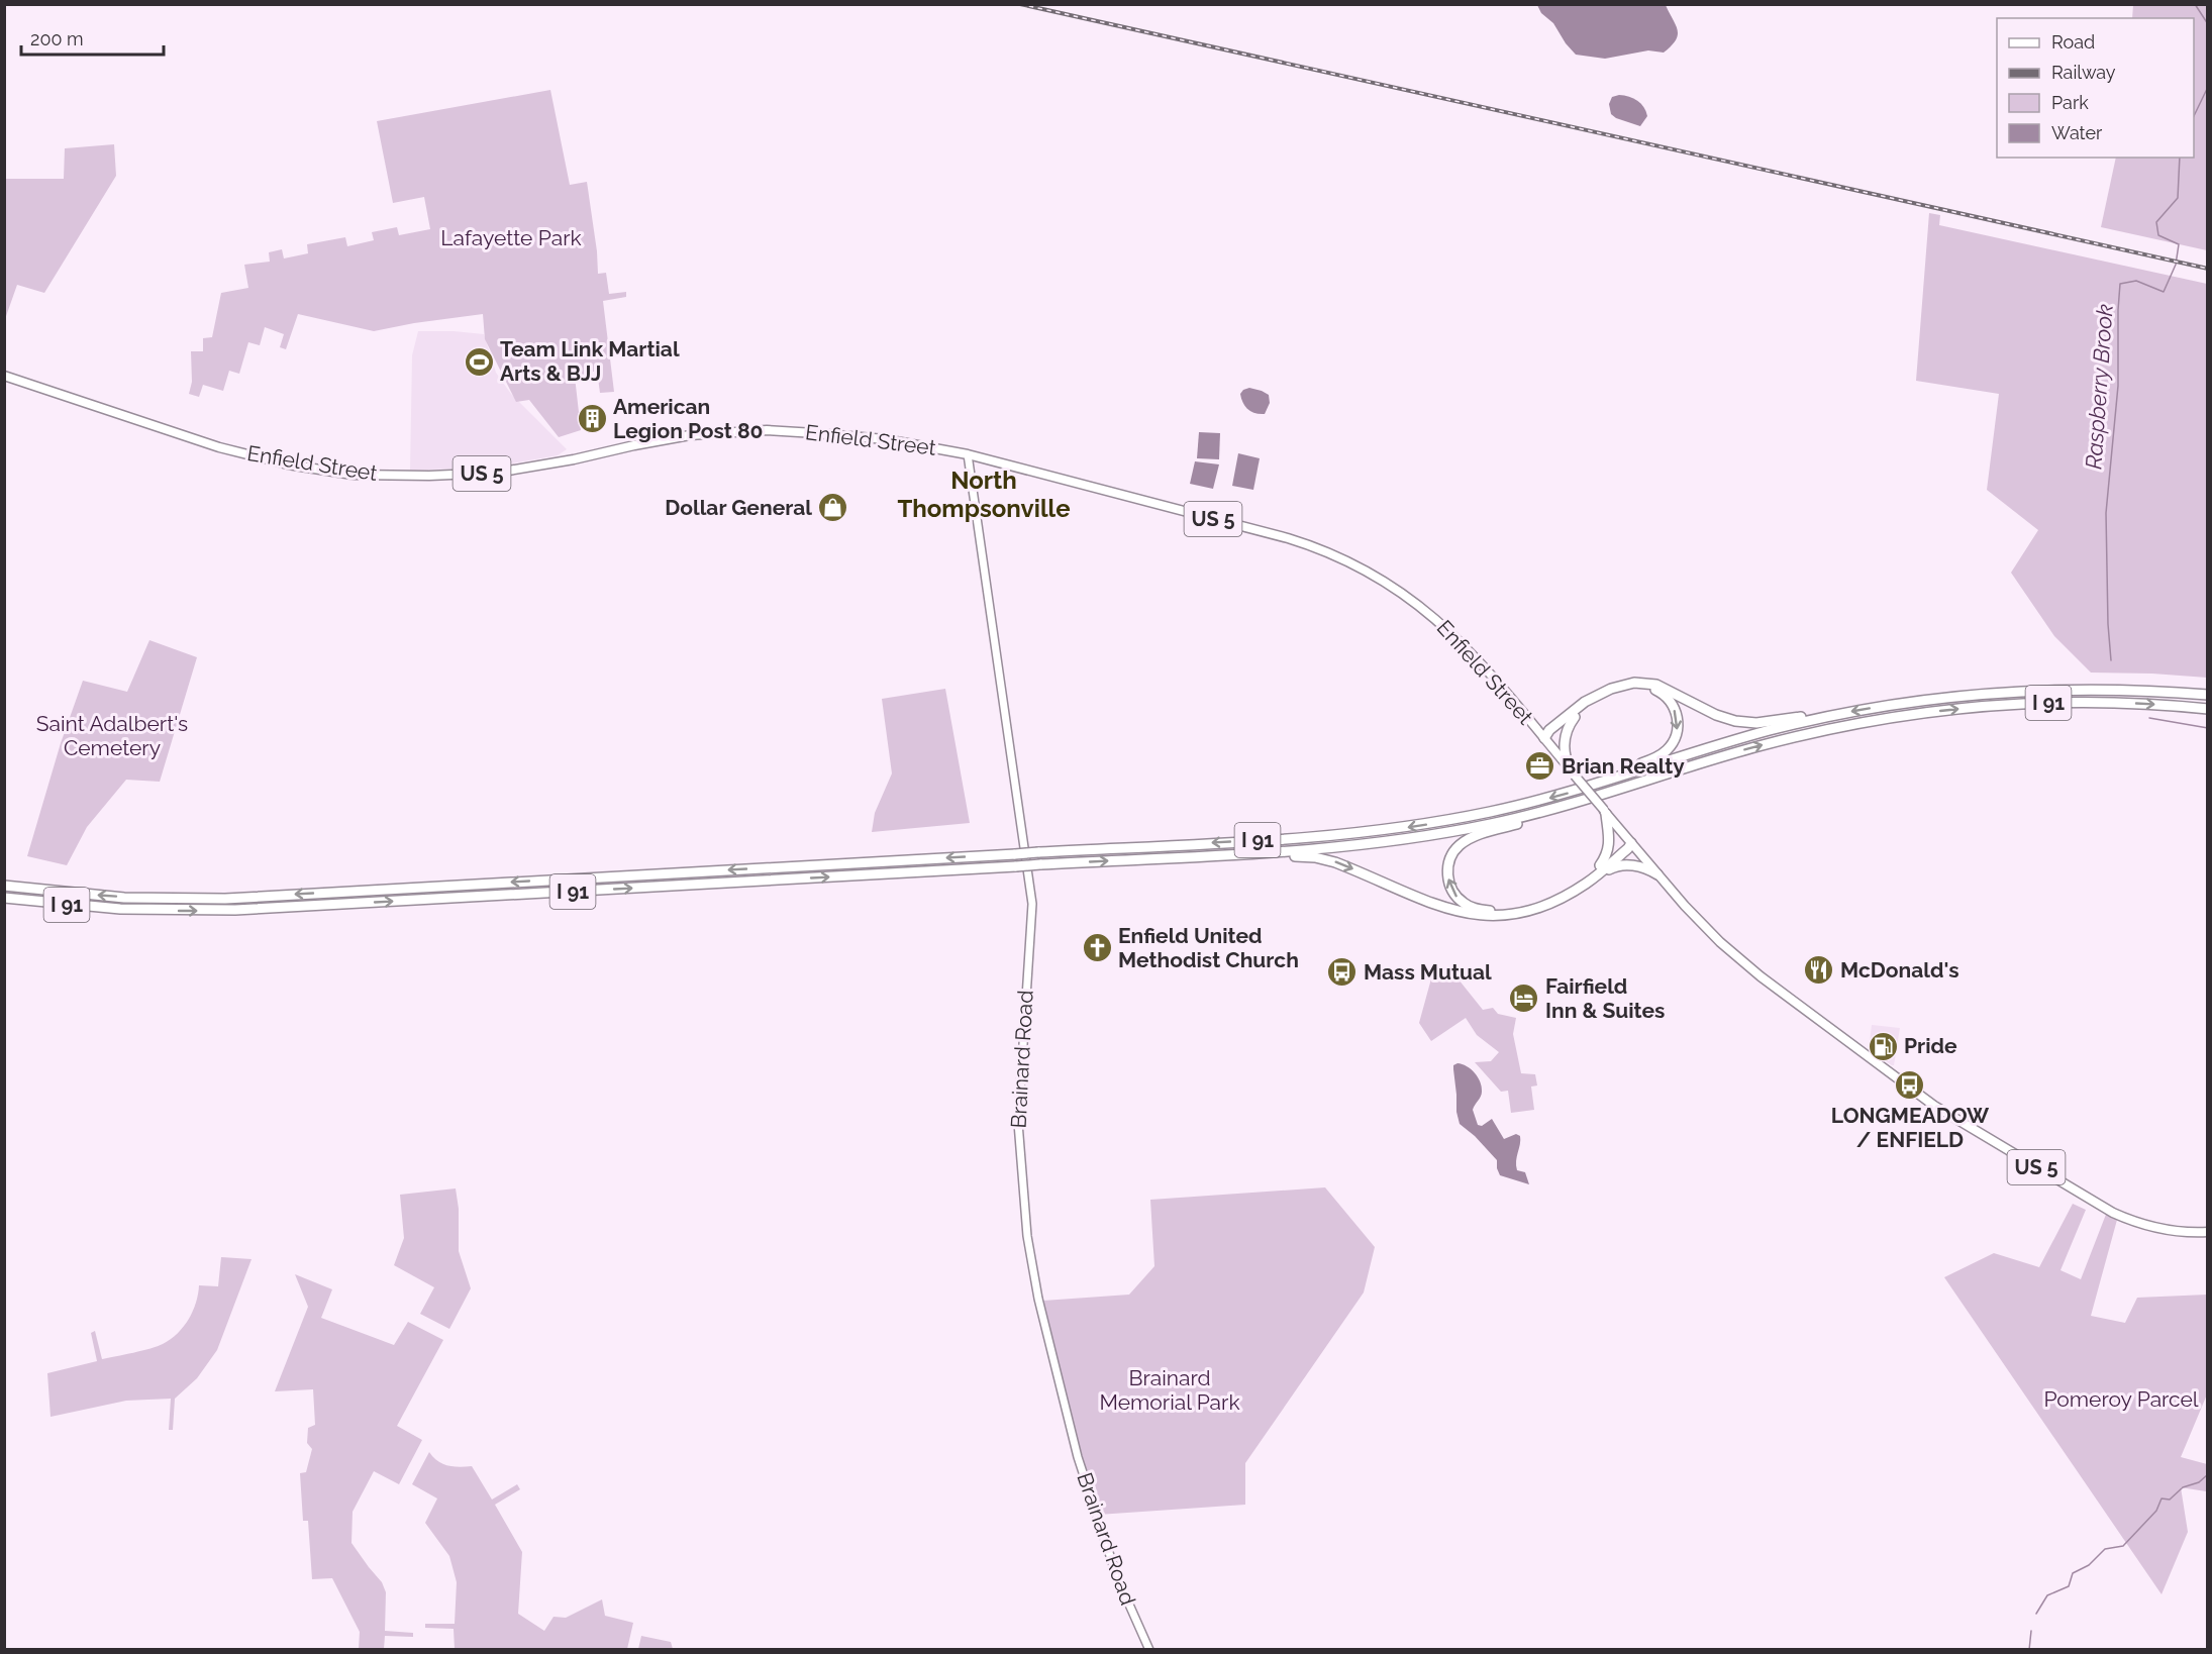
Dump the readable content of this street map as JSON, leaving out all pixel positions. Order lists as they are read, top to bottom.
{
  "streets": {
    "highway": ["I 91"],
    "main road": ["Enfield Street", "US 5", "Brainard Road"]
  },
  "crossings": [
    ["Enfield Street", "Brainard Road"]
  ],
  "districts": ["North Thompsonville"],
  "water": ["Raspberry Brook"],
  "parks": [
    "Lafayette Park",
    "Saint Adalbert's Cemetery",
    "Brainard Memorial Park",
    "Pomeroy Parcel"
  ],
  "places": {
    "sports": ["Team Link Martial Arts & BJJ"],
    "building": ["American Legion Post 80"],
    "shop": ["Dollar General"],
    "office": ["Brian Realty"],
    "church": ["Enfield United Methodist Church"],
    "restaurant": ["McDonald's"],
    "bus stop": ["Mass Mutual", "LONGMEADOW / ENFIELD"],
    "hotel": ["Fairfield Inn & Suites"],
    "fuel station": ["Pride"]
  },
  "legend": [
    "Road",
    "Railway",
    "Park",
    "Water"
  ],
  "scale_bar": "200 m"
}
